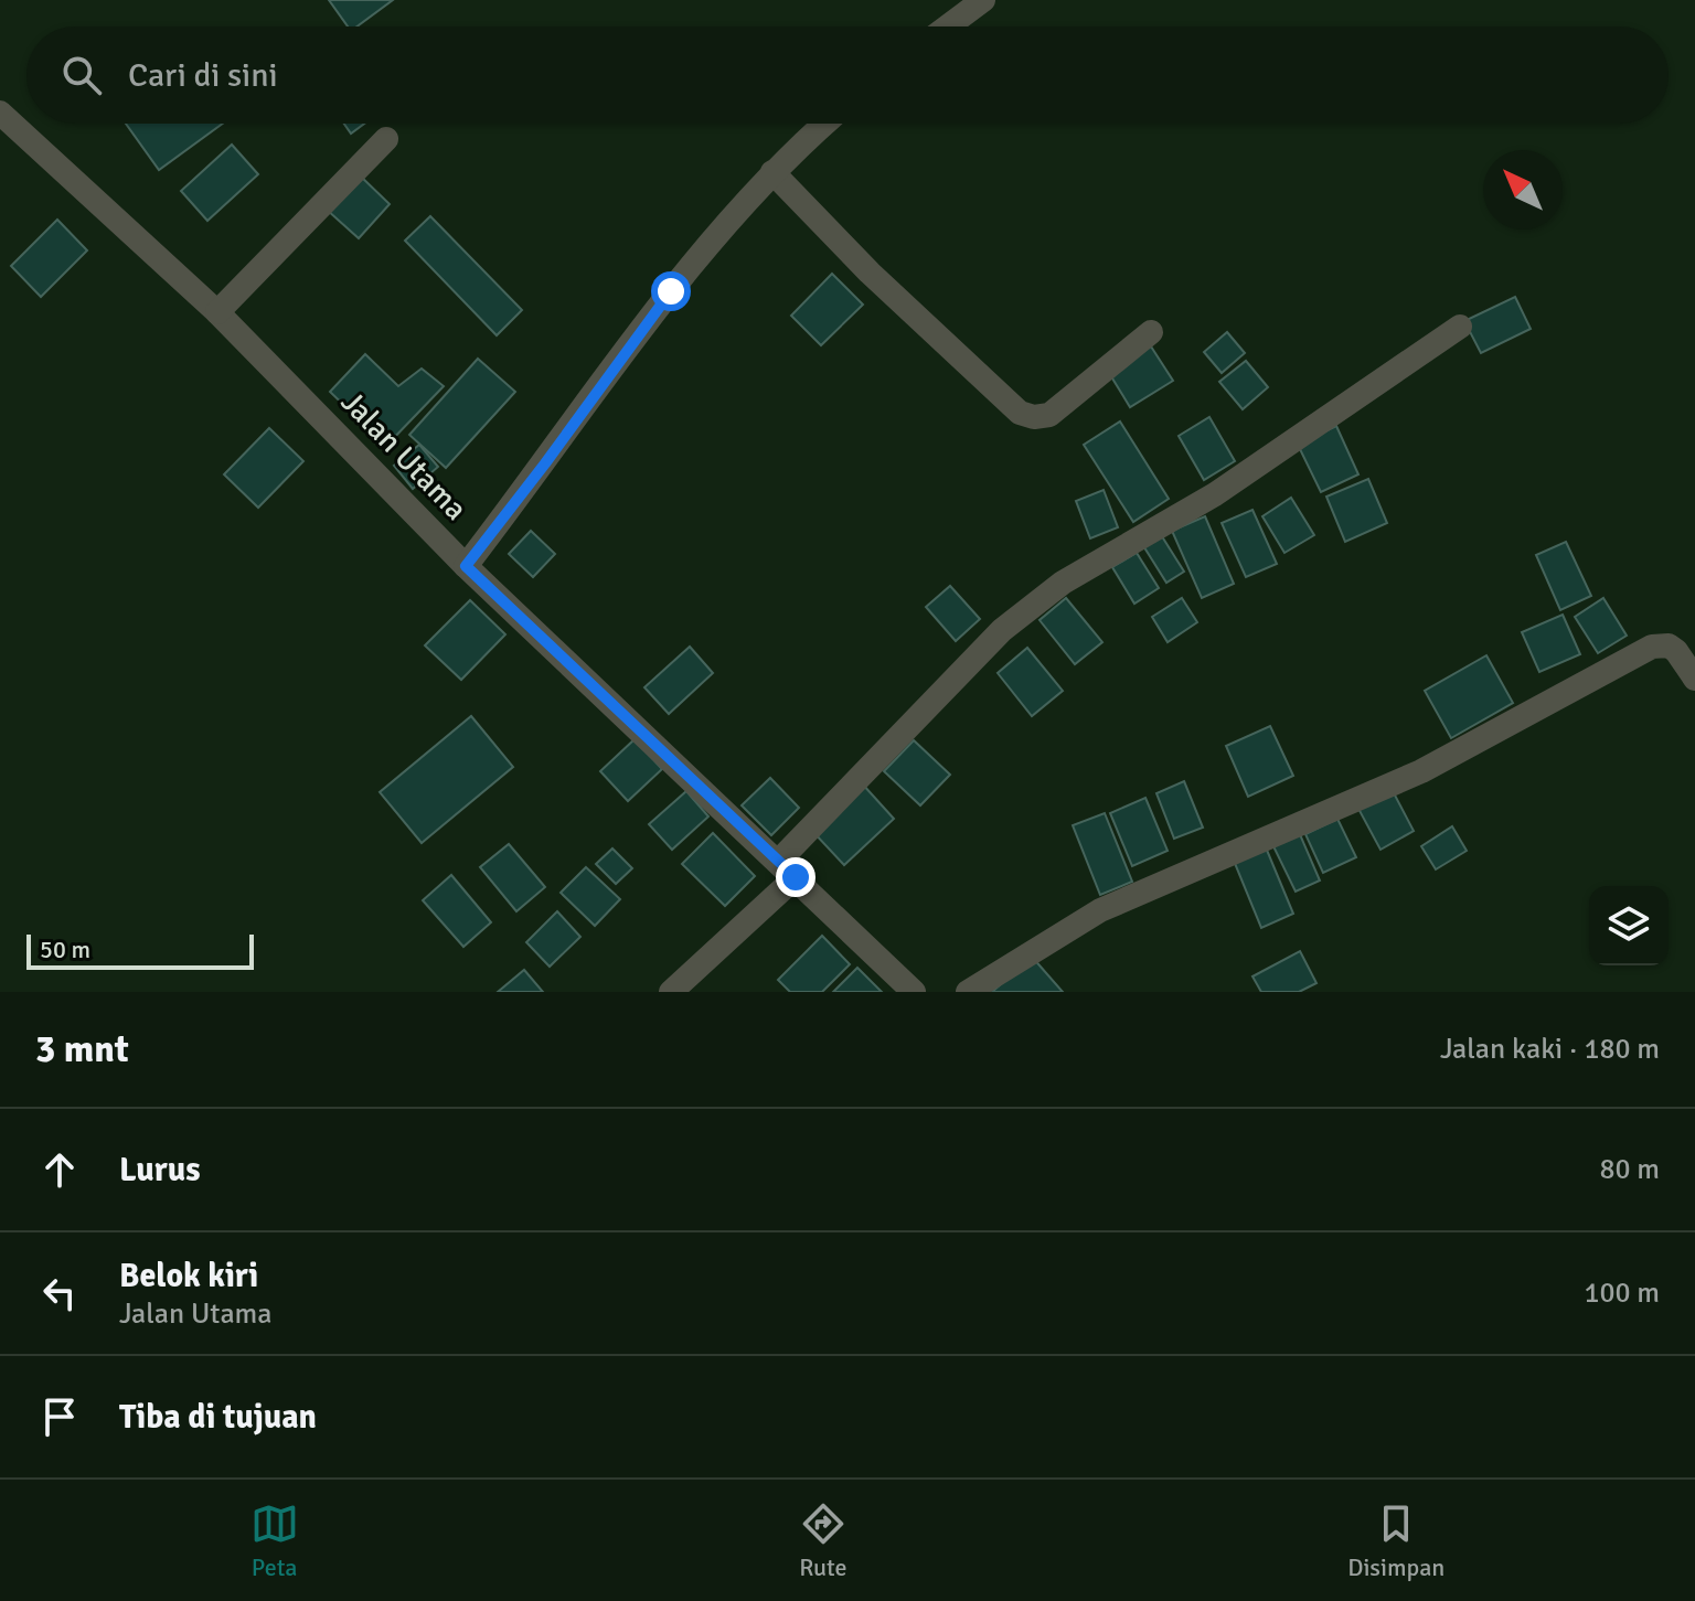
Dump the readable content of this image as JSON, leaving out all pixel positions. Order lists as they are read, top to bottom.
{
  "streets": {
    "street": ["Jalan Utama"]
  },
  "scale_bar": "50 m",
  "north": "top left",
  "page": {
    "search": "Cari di sini",
    "scale": "50 m",
    "heading": ["3 mnt", "Jalan kaki · 180 m"],
    "list": [
      ["Lurus", "80 m"],
      ["Belok kiri", "Jalan Utama", "100 m"],
      "Tiba di tujuan"
    ],
    "nav": ["Peta", "Rute", "Disimpan"]
  }
}
